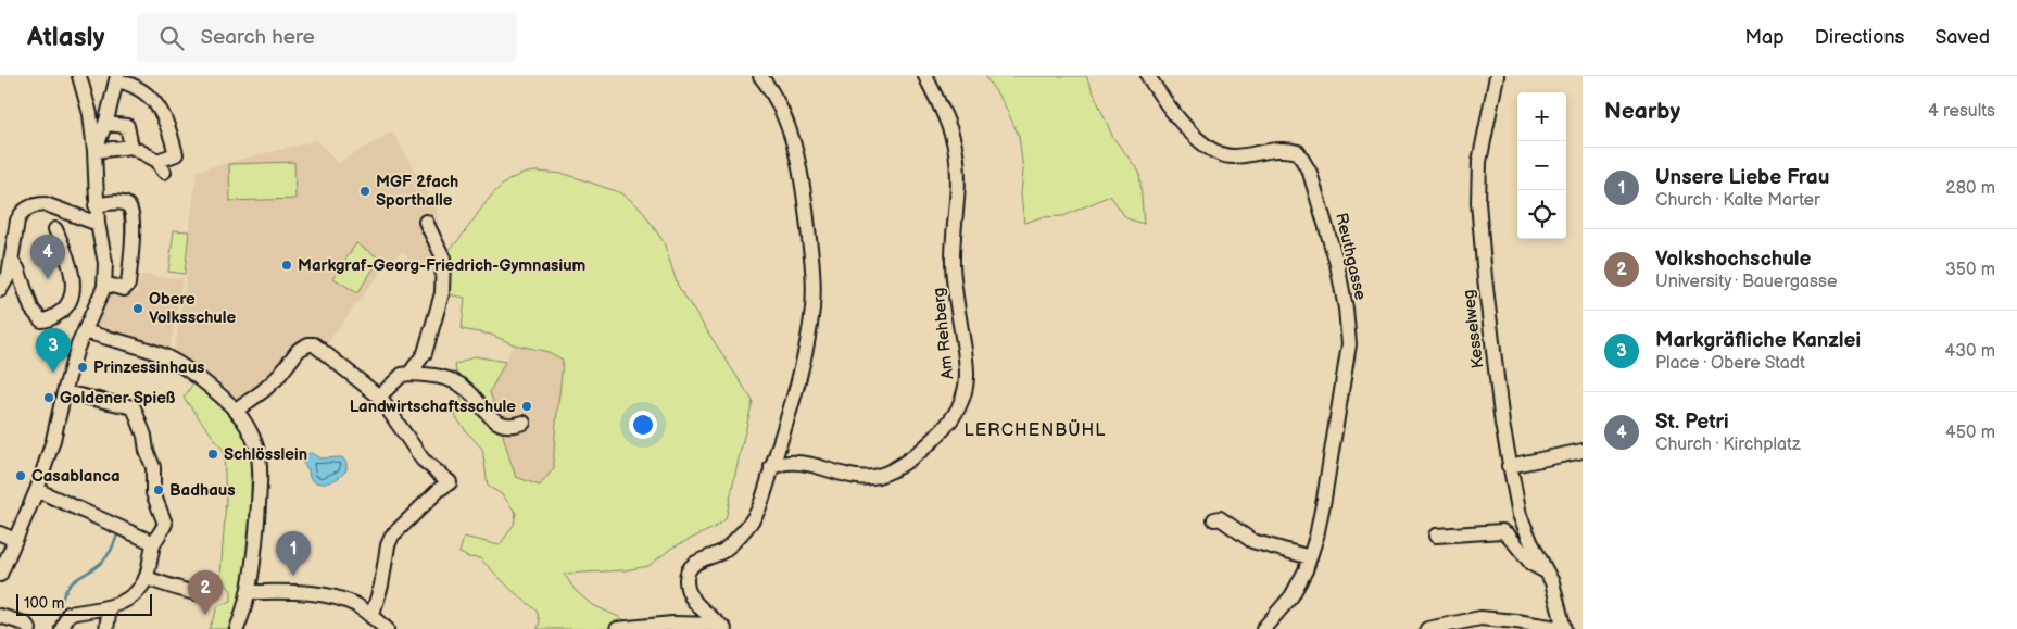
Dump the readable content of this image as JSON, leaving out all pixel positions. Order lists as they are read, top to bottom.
{
  "streets": {
    "street": ["Reuthgasse", "Kesselweg", "Am Rehberg"]
  },
  "districts": ["LERCHENBÜHL"],
  "places": [
    "MGF 2fach Sporthalle",
    "Markgraf-Georg-Friedrich-Gymnasium",
    "Obere Volksschule",
    "Prinzessinhaus",
    "Goldener Spieß",
    "Landwirtschaftsschule",
    "Schlösslein",
    "Casablanca",
    "Badhaus"
  ],
  "scale_bar": "100 m",
  "page": {
    "header": "Atlasly",
    "search": "Search here",
    "nav": ["Map", "Directions", "Saved"],
    "heading": ["Nearby", "4 results"],
    "map_buttons": ["+", "−"],
    "list": [
      {
        "mark": "1",
        "name": "Unsere Liebe Frau",
        "note": "Church · Kalte Marter",
        "value": "280 m"
      },
      {
        "mark": "2",
        "name": "Volkshochschule",
        "note": "University · Bauergasse",
        "value": "350 m"
      },
      {
        "mark": "3",
        "name": "Markgräfliche Kanzlei",
        "note": "Place · Obere Stadt",
        "value": "430 m"
      },
      {
        "mark": "4",
        "name": "St. Petri",
        "note": "Church · Kirchplatz",
        "value": "450 m"
      }
    ],
    "pins": [
      "4",
      "3",
      "1",
      "2"
    ],
    "scale": "100 m"
  }
}
